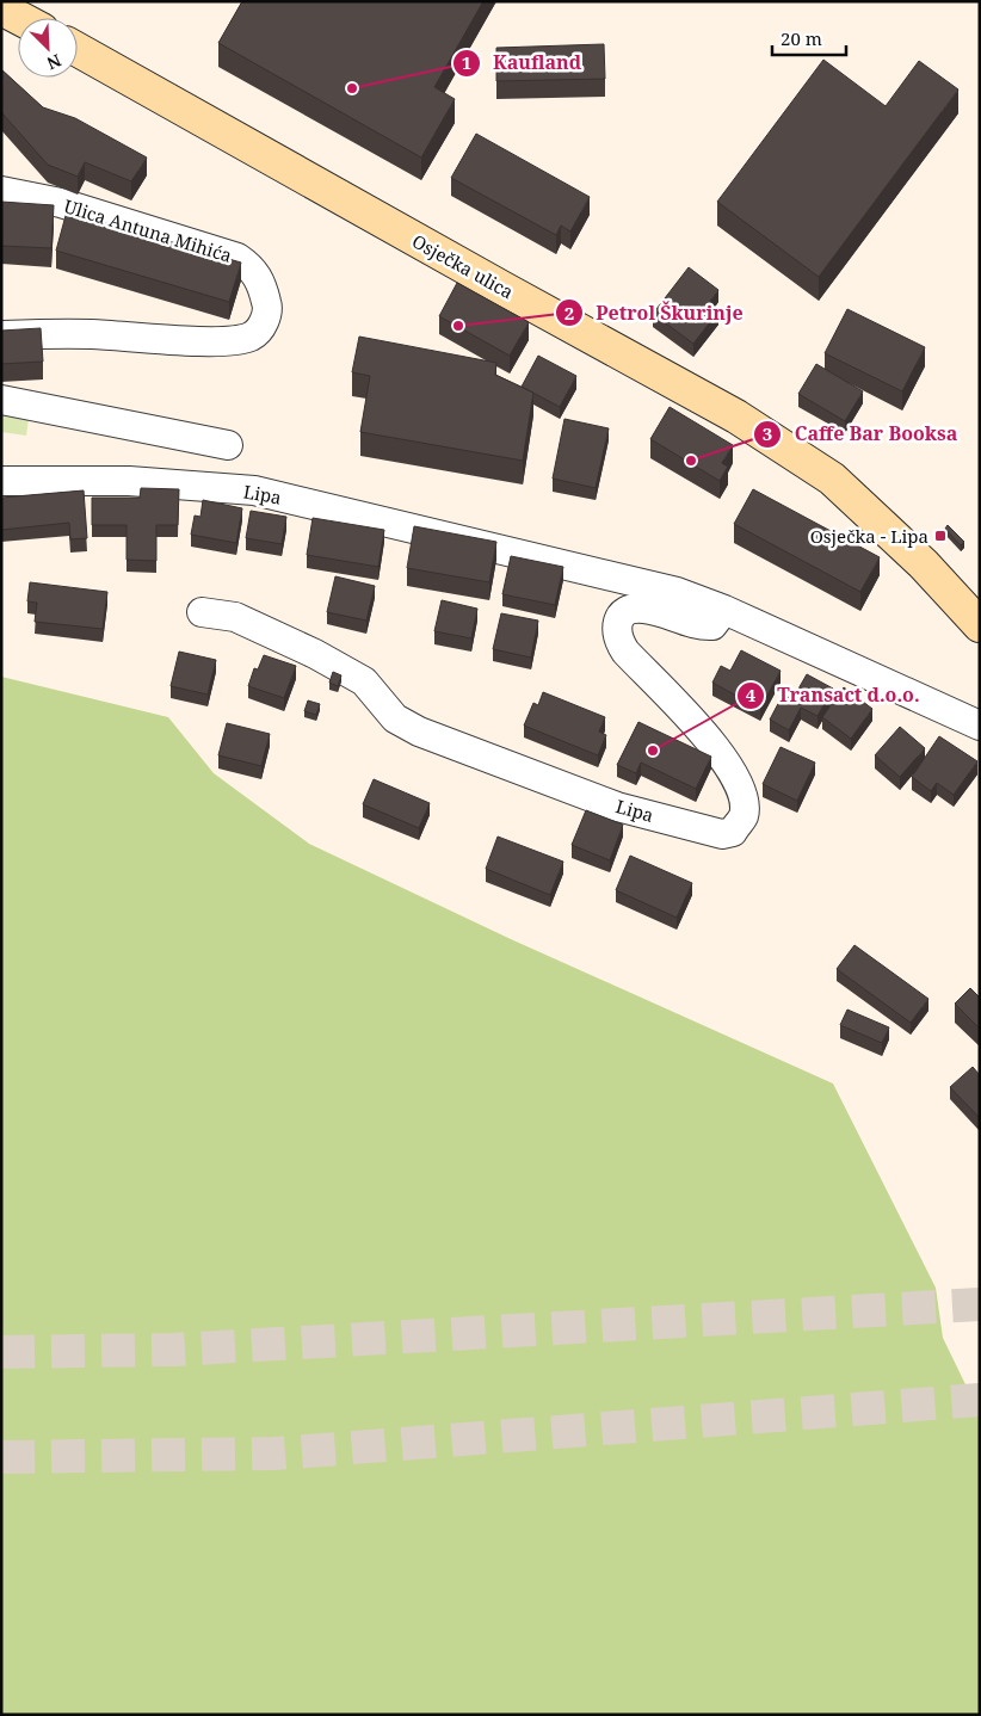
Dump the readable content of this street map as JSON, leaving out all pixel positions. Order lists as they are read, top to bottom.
{
  "streets": {
    "main road": ["Osječka ulica"],
    "street": ["Ulica Antuna Mihića", "Lipa"]
  },
  "places": {
    "other": [
      "Kaufland",
      "Petrol Škurinje",
      "Caffe Bar Booksa",
      "Transact d.o.o."
    ],
    "transit": ["Osječka - Lipa"]
  },
  "scale_bar": "20 m",
  "north": "bottom right"
}
